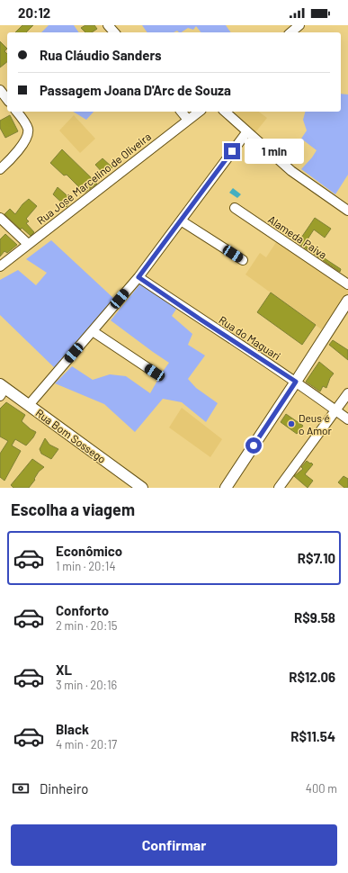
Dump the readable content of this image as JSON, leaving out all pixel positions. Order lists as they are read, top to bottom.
{
  "streets": {
    "main road": ["Rua Bom Sossego"],
    "street": ["Rua José Marcelino de Oliveira", "Alameda Paiva", "Rua do Maguari"]
  },
  "places": ["Deus é o Amor"],
  "page": {
    "status": "20:12",
    "banner": ["Rua Cláudio Sanders", "Passagem Joana D'Arc de Souza"],
    "bubble": "1 min",
    "heading": "Escolha a viagem",
    "list": [
      {
        "name": "Econômico",
        "note": "1 min · 20:14",
        "value": "R$7.10"
      },
      {
        "name": "Conforto",
        "note": "2 min · 20:15",
        "value": "R$9.58"
      },
      {
        "name": "XL",
        "note": "3 min · 20:16",
        "value": "R$12.06"
      },
      {
        "name": "Black",
        "note": "4 min · 20:17",
        "value": "R$11.54"
      }
    ],
    "pay": ["Dinheiro", "400 m"],
    "buttons": "Confirmar"
  }
}
